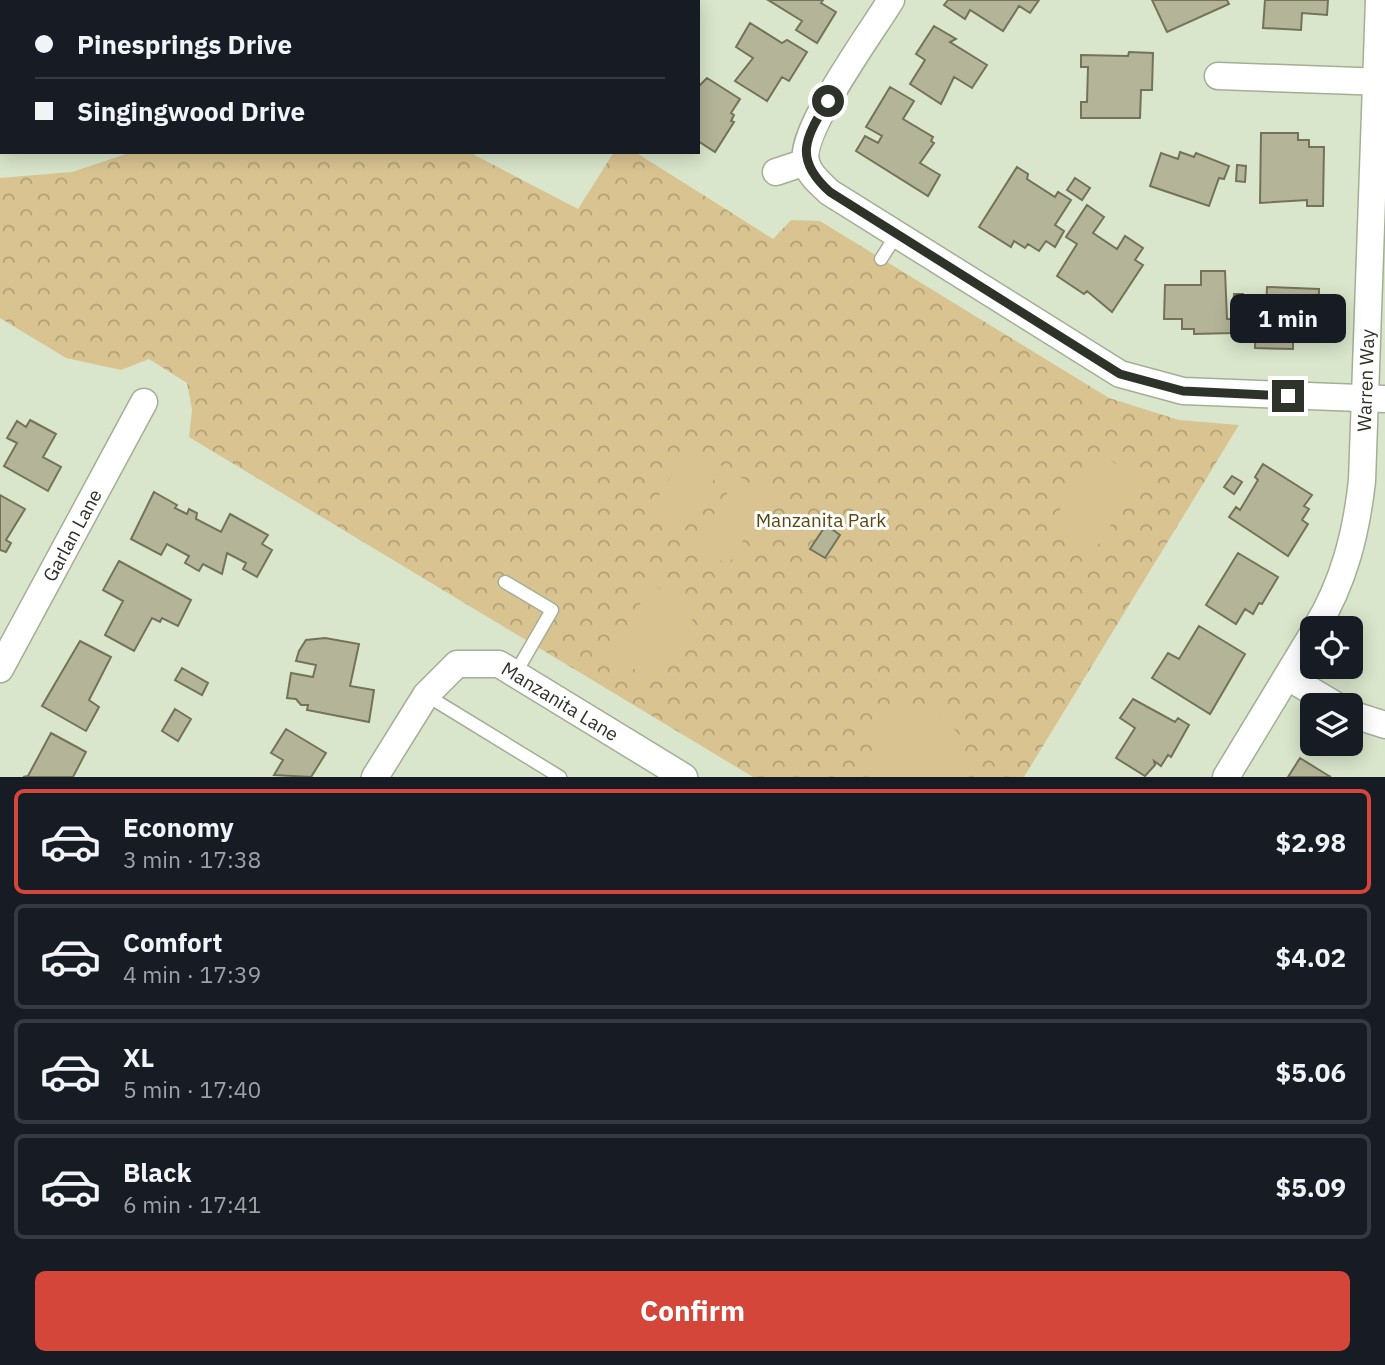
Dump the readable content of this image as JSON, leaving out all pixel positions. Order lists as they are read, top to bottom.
{
  "streets": {
    "street": ["Warren Way", "Garlan Lane", "Manzanita Lane"]
  },
  "parks": ["Manzanita Park"],
  "page": {
    "banner": ["Pinesprings Drive", "Singingwood Drive"],
    "bubble": "1 min",
    "list": [
      {
        "name": "Economy",
        "note": "3 min · 17:38",
        "value": "$2.98"
      },
      {
        "name": "Comfort",
        "note": "4 min · 17:39",
        "value": "$4.02"
      },
      {
        "name": "XL",
        "note": "5 min · 17:40",
        "value": "$5.06"
      },
      {
        "name": "Black",
        "note": "6 min · 17:41",
        "value": "$5.09"
      }
    ],
    "buttons": "Confirm"
  }
}
